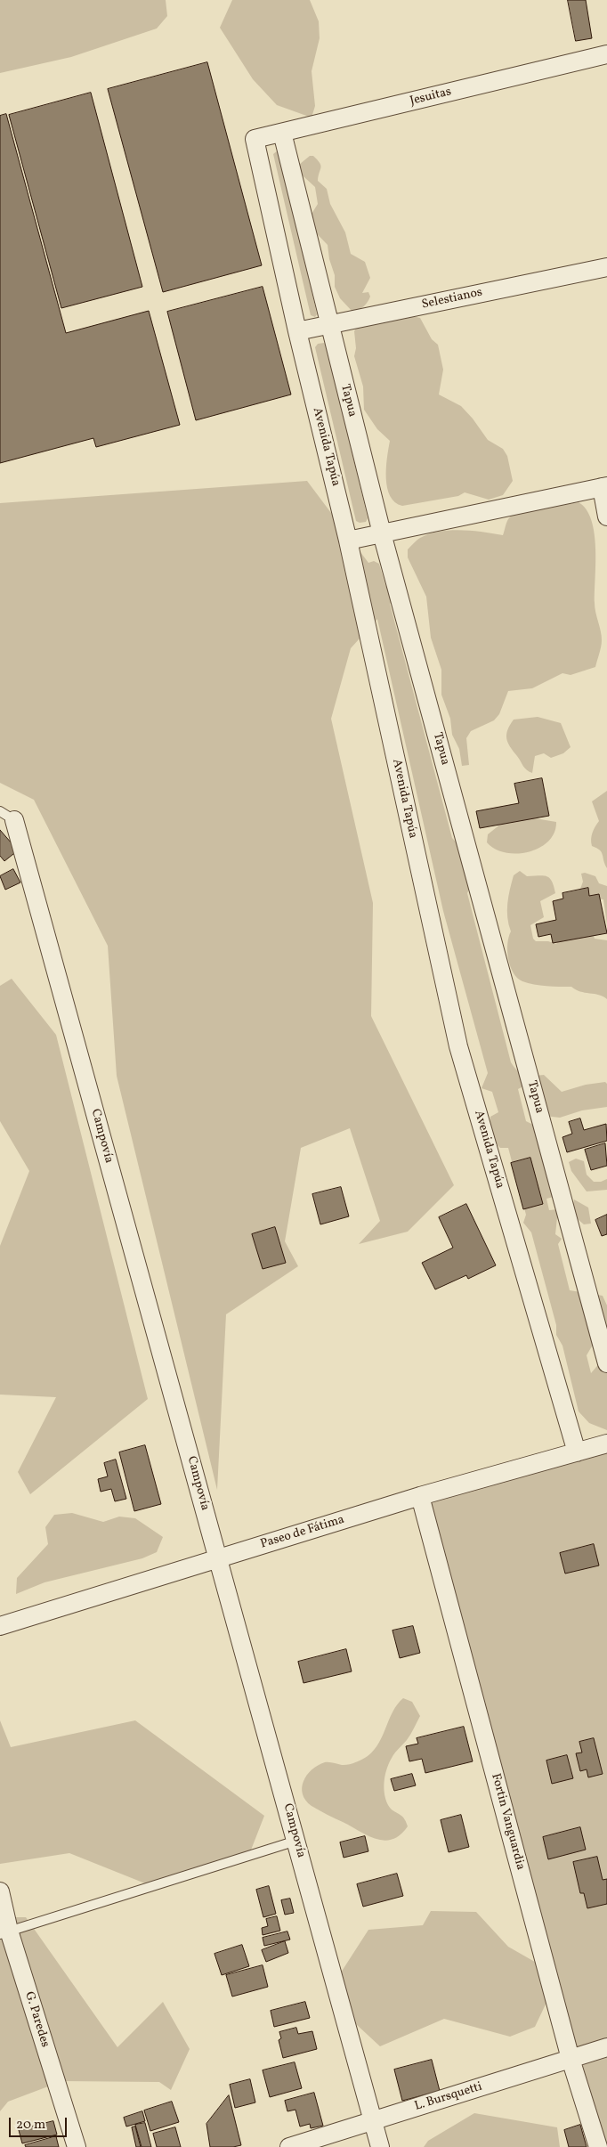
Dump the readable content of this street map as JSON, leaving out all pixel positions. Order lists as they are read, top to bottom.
{
  "streets": {
    "street": [
      "Jesuitas",
      "Selestianos",
      "Tapua",
      "Avenida Tapúa",
      "Campovía",
      "Paseo de Fátima",
      "Fortin Vanguardia",
      "G. Paredes",
      "L. Bursquetti"
    ]
  },
  "crossings": [
    ["Jesuitas", "Tapua"],
    ["Jesuitas", "Avenida Tapúa"],
    ["Selestianos", "Tapua"],
    ["Selestianos", "Avenida Tapúa"],
    ["Avenida Tapúa", "Paseo de Fátima"],
    ["Campovía", "Paseo de Fátima"],
    ["Campovía", "L. Bursquetti"],
    ["Paseo de Fátima", "Fortin Vanguardia"],
    ["Fortin Vanguardia", "L. Bursquetti"]
  ],
  "scale_bar": "20 m"
}
